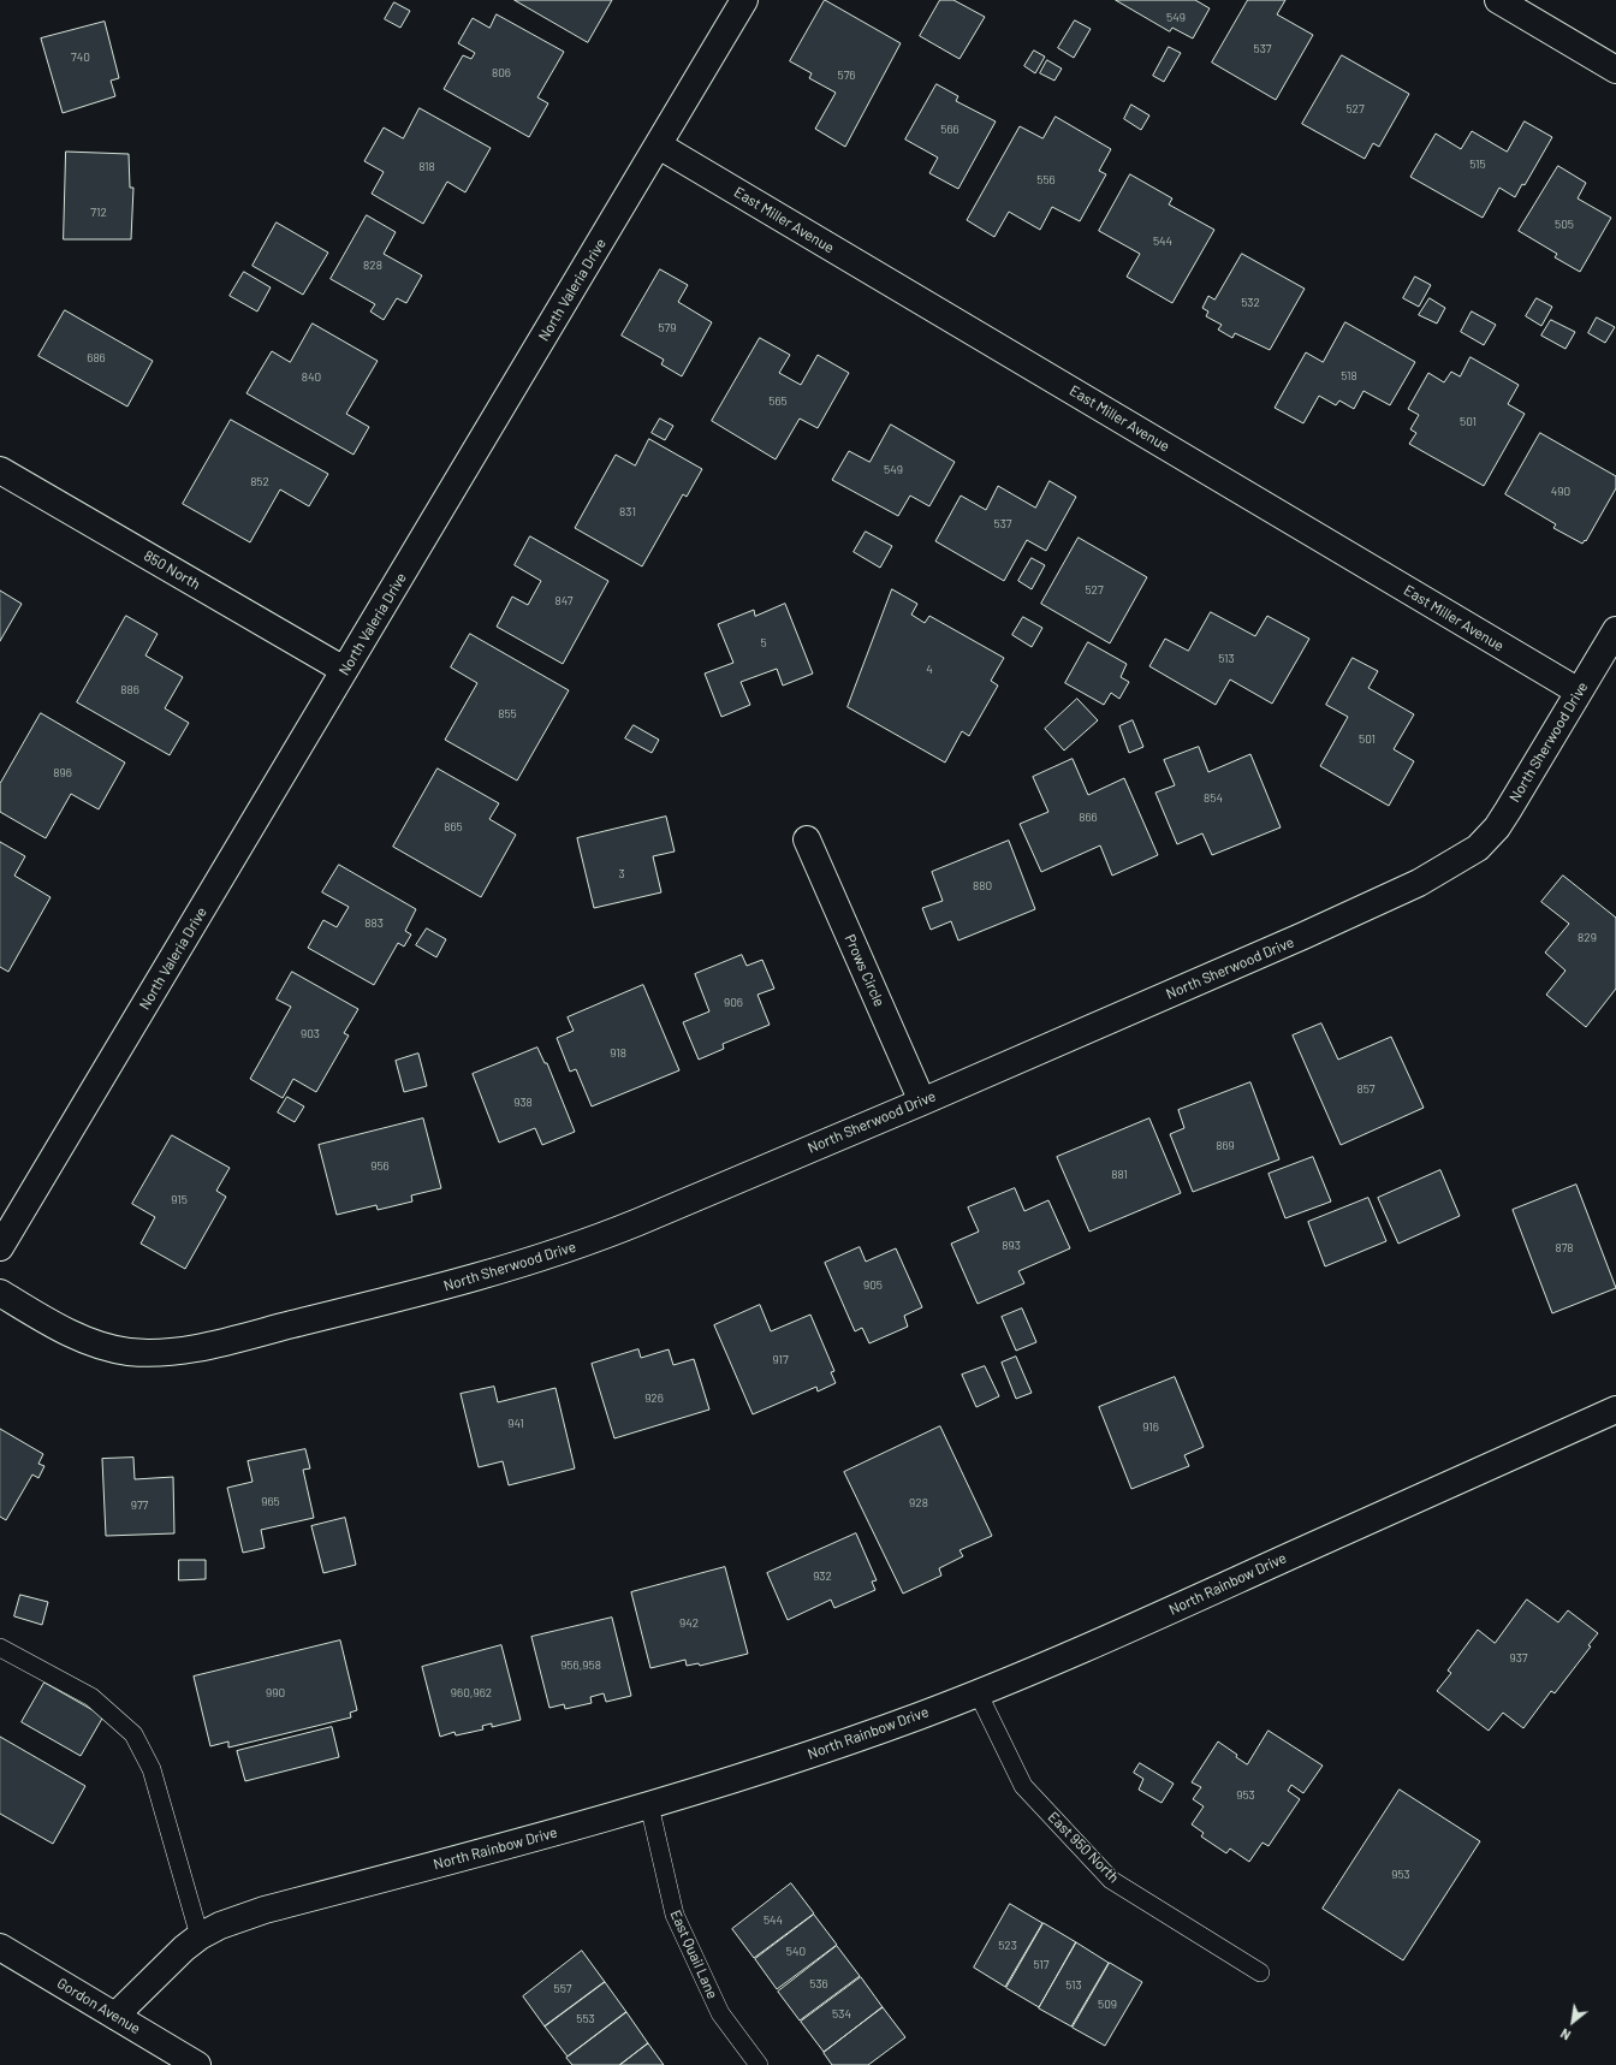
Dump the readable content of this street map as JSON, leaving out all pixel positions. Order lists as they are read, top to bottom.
{
  "streets": {
    "street": [
      "East Miller Avenue",
      "North Valeria Drive",
      "850 North",
      "North Sherwood Drive",
      "Prows Circle",
      "North Rainbow Drive",
      "Gordon Avenue"
    ],
    "lane": ["East 950 North", "East Quail Lane"]
  },
  "crossings": [
    ["East Miller Avenue", "North Valeria Drive"],
    ["East Miller Avenue", "North Sherwood Drive"],
    ["North Valeria Drive", "850 North"],
    ["North Sherwood Drive", "Prows Circle"],
    ["North Rainbow Drive", "East 950 North"],
    ["North Rainbow Drive", "East Quail Lane"],
    ["North Rainbow Drive", "Gordon Avenue"]
  ],
  "house_numbers": [
    "549",
    "537",
    "740",
    "806",
    "576",
    "527",
    "566",
    "515",
    "818",
    "556",
    "712",
    "505",
    "544",
    "828",
    "532",
    "579",
    "686",
    "518",
    "840",
    "565",
    "501",
    "549",
    "852",
    "490",
    "831",
    "537",
    "527",
    "847",
    "5",
    "513",
    "4",
    "886",
    "855",
    "501",
    "896",
    "854",
    "866",
    "865",
    "3",
    "880",
    "883",
    "829",
    "906",
    "903",
    "918",
    "857",
    "938",
    "869",
    "956",
    "881",
    "915",
    "893",
    "878",
    "905",
    "917",
    "926",
    "941",
    "916",
    "965",
    "928",
    "977",
    "932",
    "942",
    "937",
    "956,958",
    "990",
    "960,962",
    "953",
    "953",
    "544",
    "523",
    "540",
    "517",
    "536",
    "513",
    "557",
    "509",
    "534",
    "553"
  ],
  "north": "bottom left"
}
